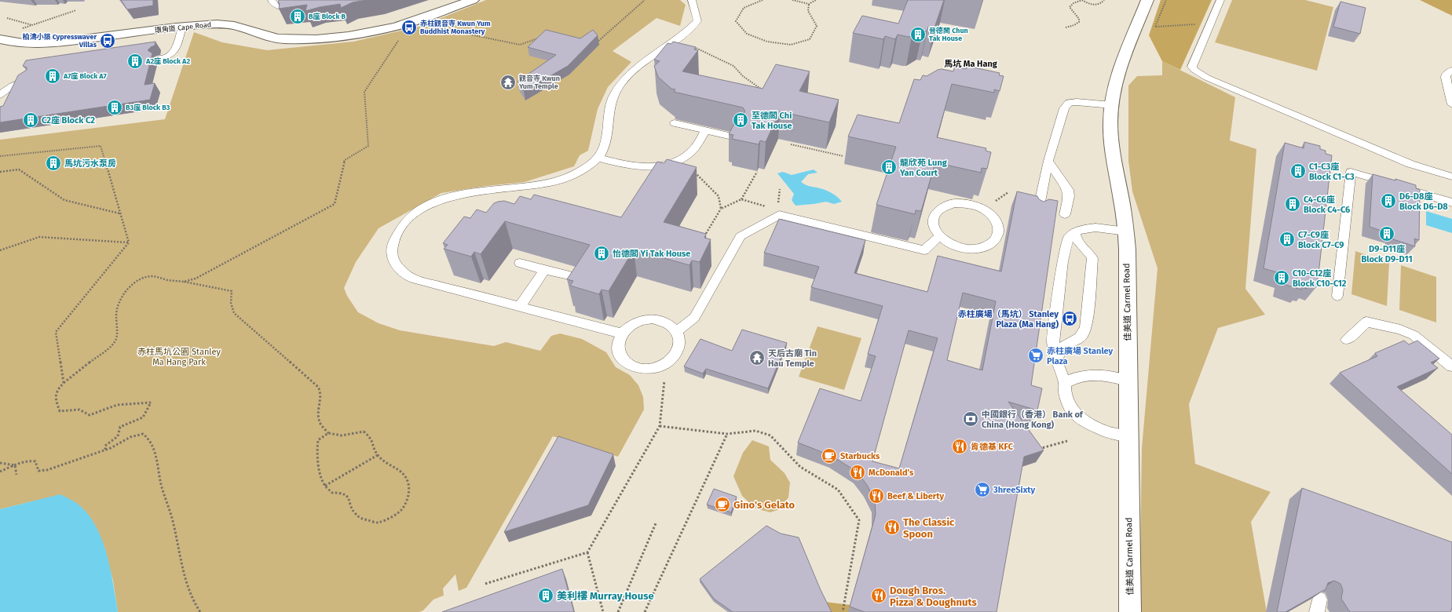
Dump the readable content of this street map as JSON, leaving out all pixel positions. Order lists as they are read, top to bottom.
{
  "streets": {
    "street": ["環角道 Cape Road", "佳美道 Carmel Road"]
  },
  "districts": ["馬坑 Ma Hang"],
  "parks": ["赤柱馬坑公園 Stanley Ma Hang Park"],
  "places": {
    "building": [
      "B座 Block B",
      "晉德閣 Chun Tak House",
      "A2座 Block A2",
      "A7座 Block A7",
      "B3座 Block B3",
      "C2座 Block C2",
      "至德閣 Chi Tak House",
      "馬坑污水泵房",
      "龍欣苑 Lung Yan Court",
      "C1-C3座 Block C1-C3",
      "D6-D8座 Block D6-D8",
      "C4-C6座 Block C4-C6",
      "D9-D11座 Block D9-D11",
      "C7-C9座 Block C7-C9",
      "怡德閣 Yi Tak House",
      "C10-C12座 Block C10-C12",
      "美利樓 Murray House"
    ],
    "bus stop": ["赤柱觀音寺 Kwun Yum Buddhist Monastery", "柏濤小築 Cypresswaver Villas", "赤柱廣場（馬坑） Stanley Plaza (Ma Hang)"],
    "temple": ["觀音寺 Kwun Yum Temple", "天后古廟 Tin Hau Temple"],
    "supermarket": ["赤柱廣場 Stanley Plaza", "3hreeSixty"],
    "bank": ["中國銀行（香港） Bank of China (Hong Kong)"],
    "restaurant": [
      "肯德基 KFC",
      "McDonald's",
      "Beef & Liberty",
      "The Classic Spoon",
      "Dough Bros. Pizza & Doughnuts"
    ],
    "cafe": ["Starbucks", "Gino's Gelato"]
  }
}
